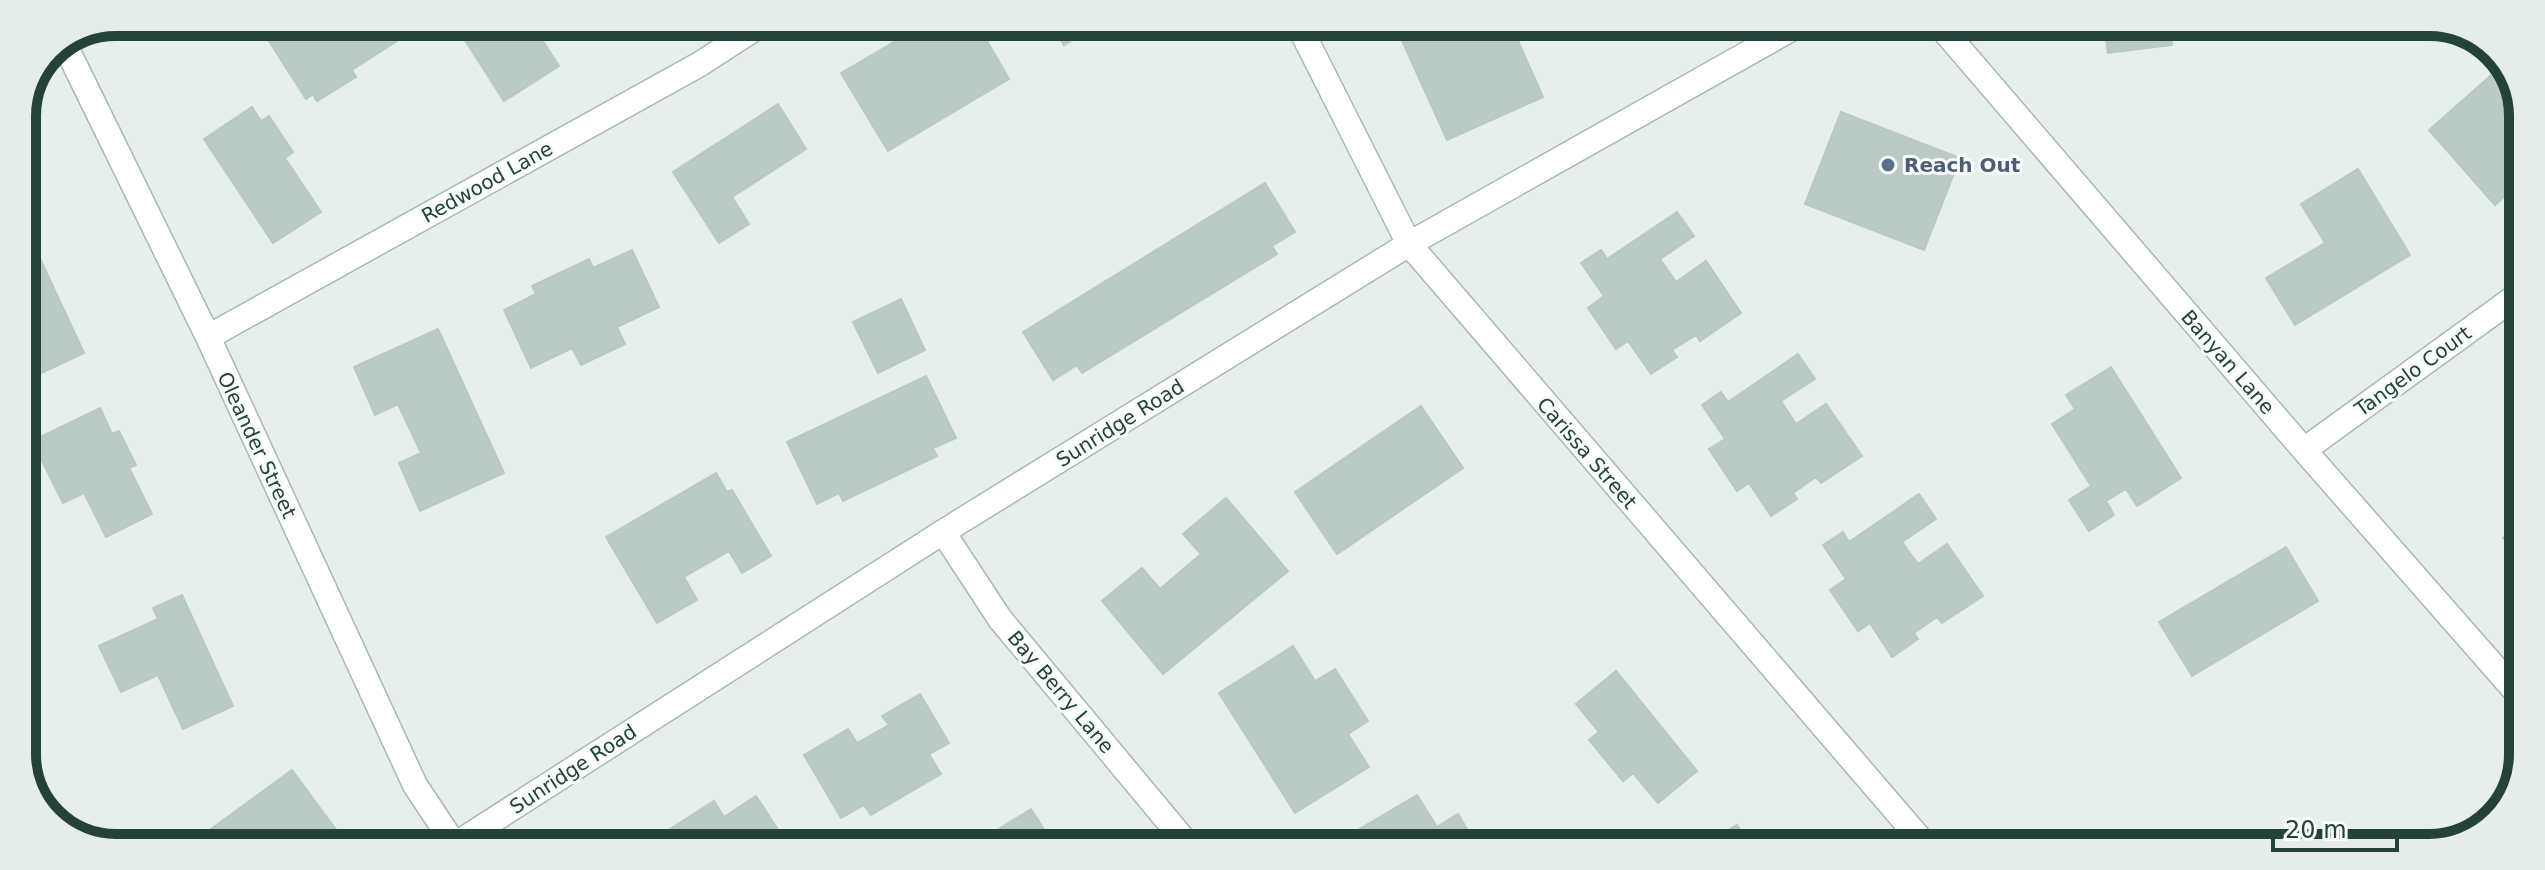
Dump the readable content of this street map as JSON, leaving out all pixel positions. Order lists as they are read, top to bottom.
{
  "streets": {
    "street": [
      "Redwood Lane",
      "Banyan Lane",
      "Tangelo Court",
      "Sunridge Road",
      "Oleander Street",
      "Carissa Street",
      "Bay Berry Lane"
    ]
  },
  "crossings": [
    ["Redwood Lane", "Oleander Street"],
    ["Banyan Lane", "Tangelo Court"],
    ["Sunridge Road", "Carissa Street"],
    ["Sunridge Road", "Bay Berry Lane"]
  ],
  "places": ["Reach Out"],
  "scale_bar": "20 m"
}
